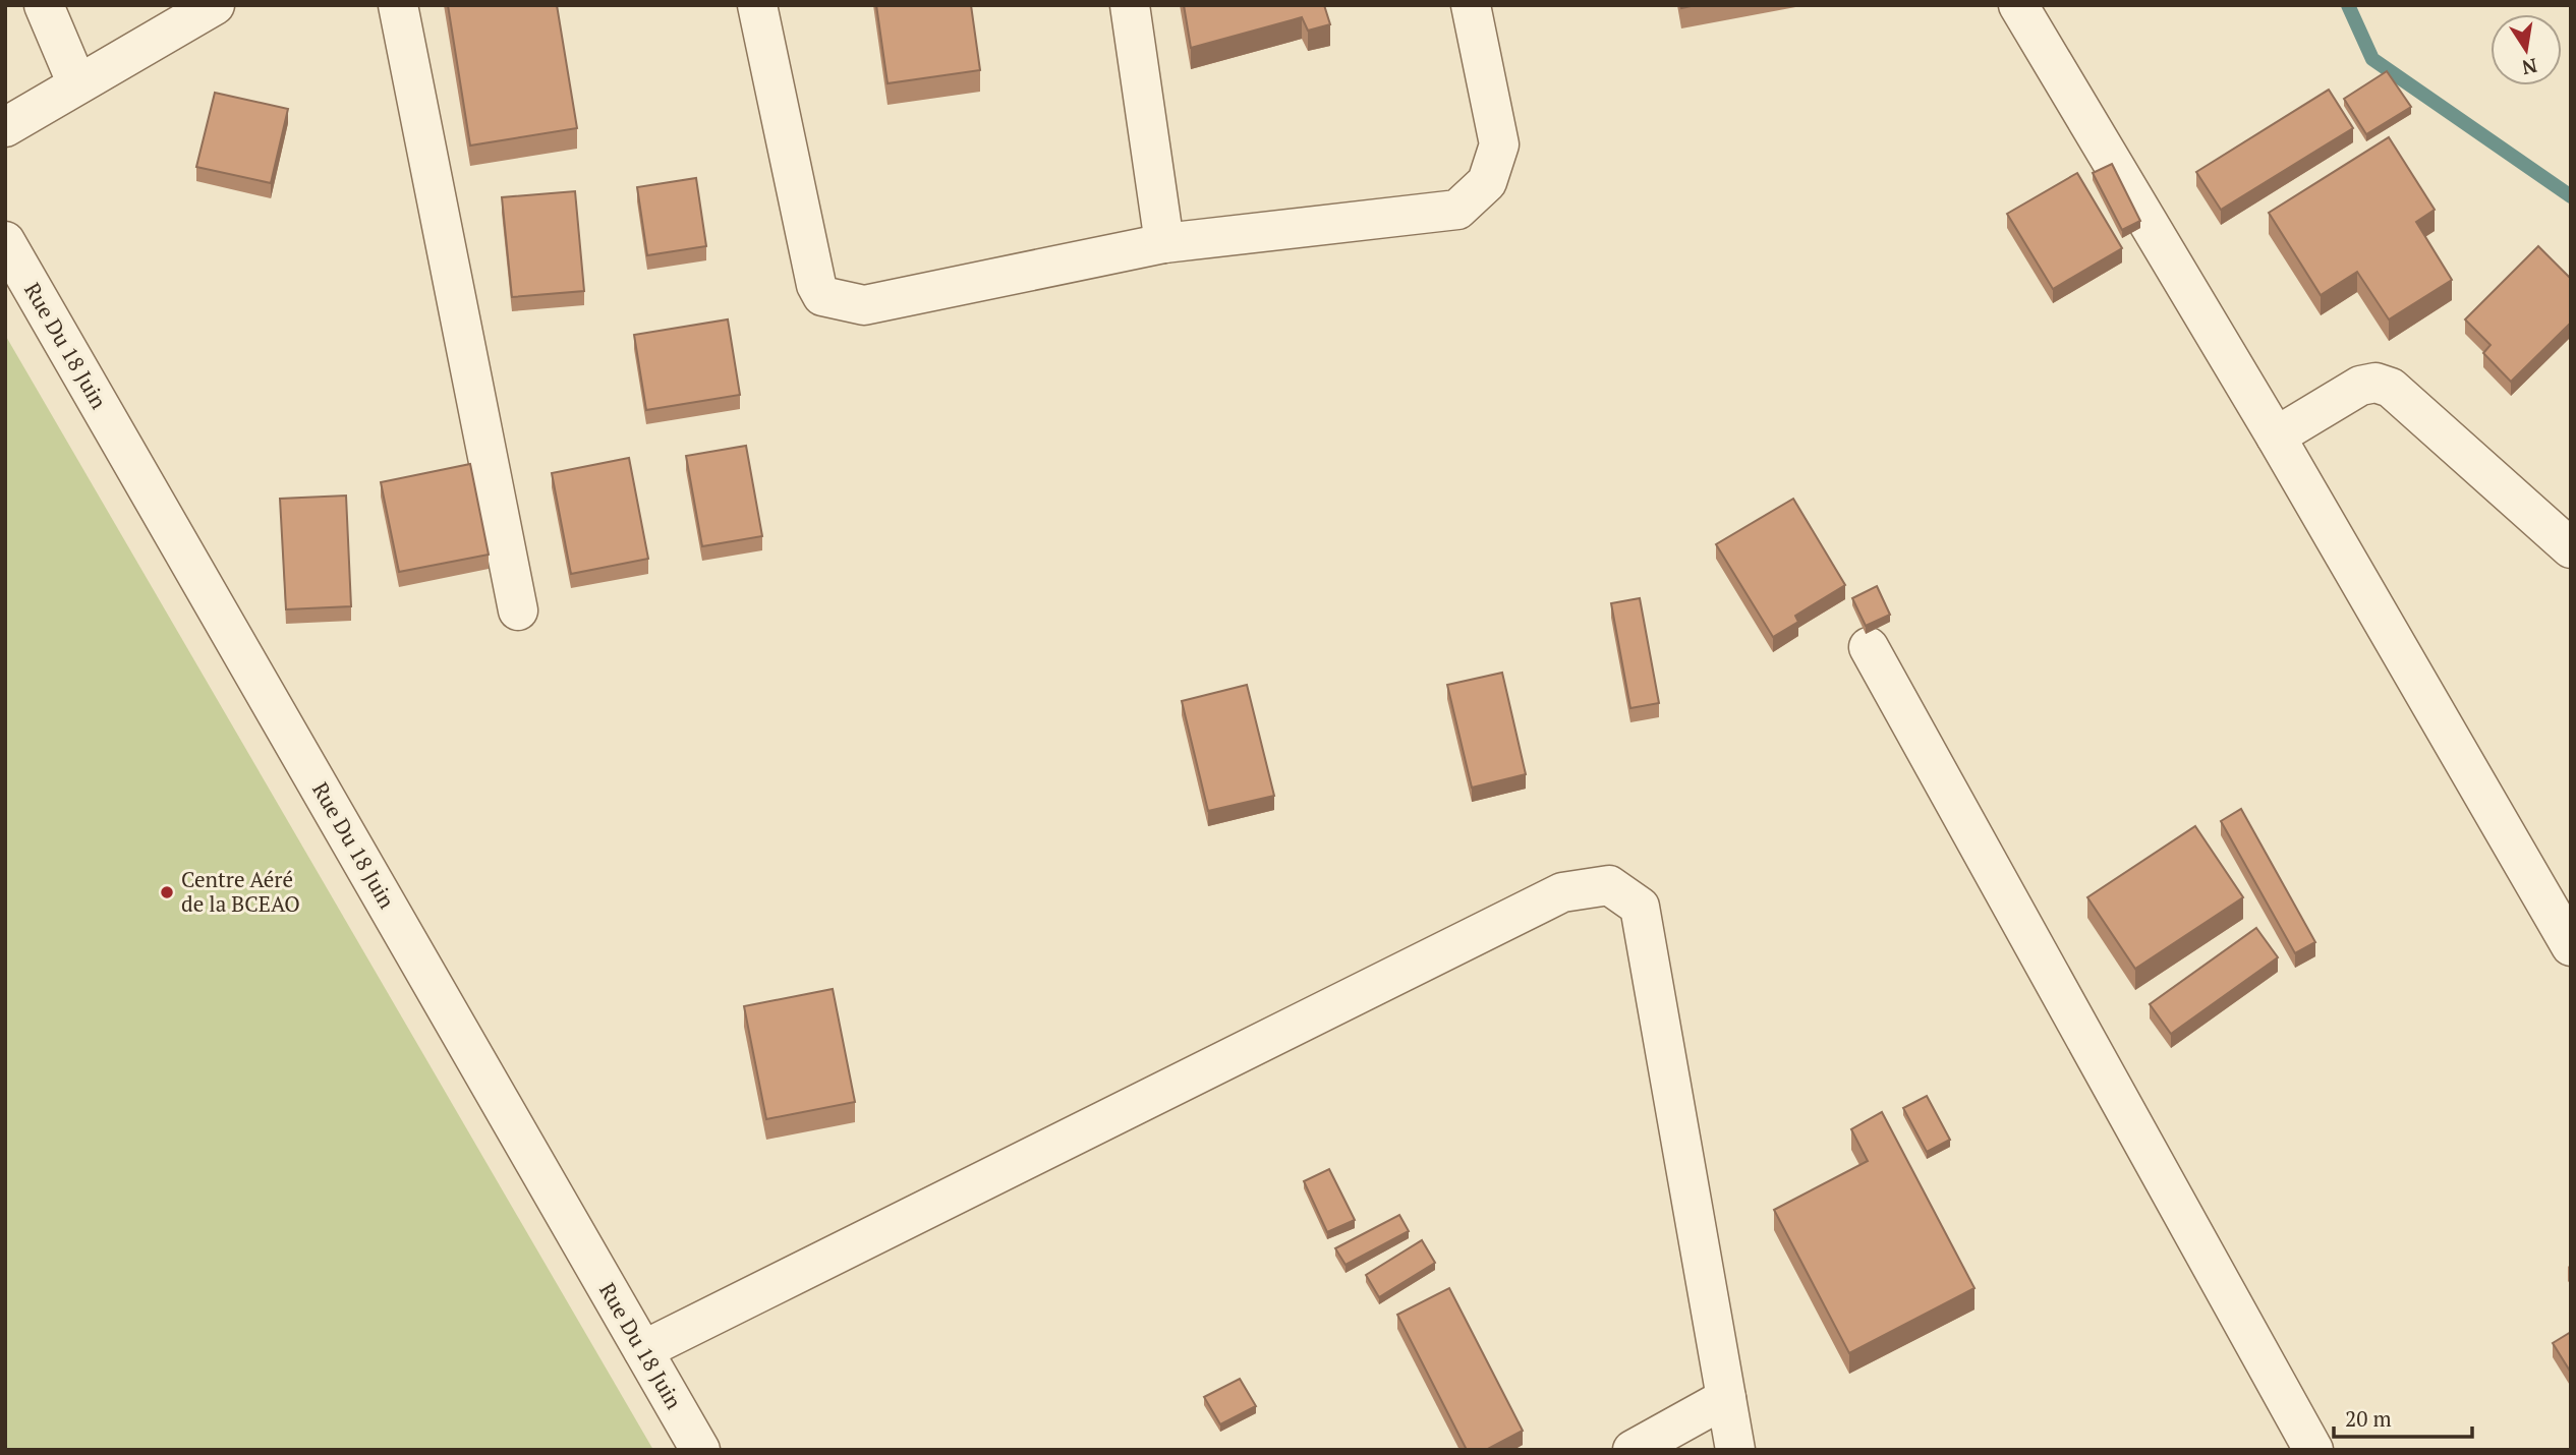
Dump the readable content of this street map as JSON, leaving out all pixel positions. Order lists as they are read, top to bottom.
{
  "streets": {
    "street": ["Rue Du 18 Juin"]
  },
  "places": ["Centre Aéré de la BCEAO"],
  "scale_bar": "20 m",
  "north": "bottom"
}
